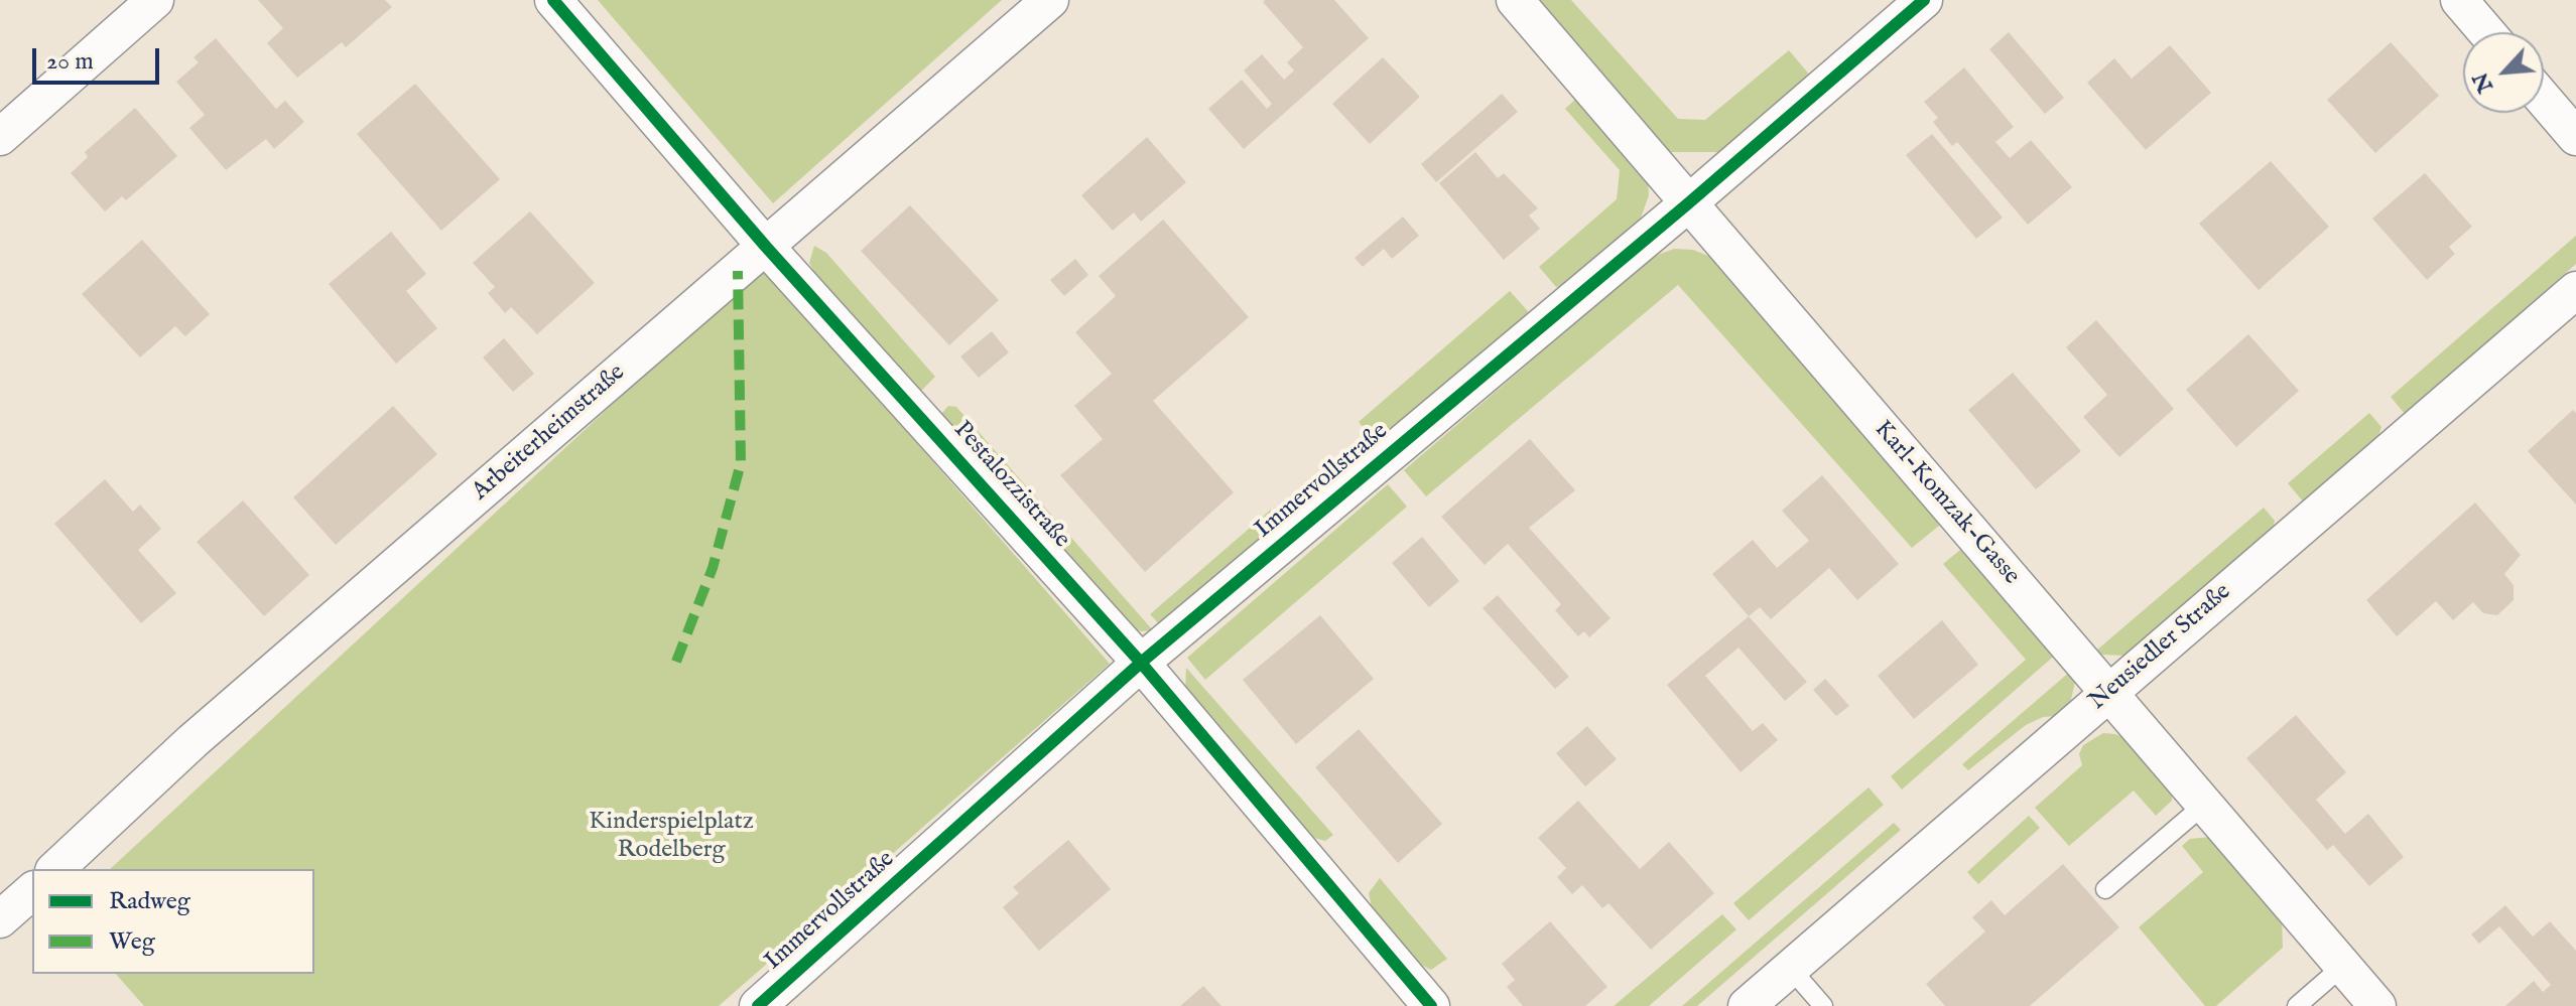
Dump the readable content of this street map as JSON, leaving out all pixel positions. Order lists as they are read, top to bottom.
{
  "streets": {
    "street": [
      "Arbeiterheimstraße",
      "Immervollstraße",
      "Pestalozzistraße",
      "Karl-Komzak-Gasse",
      "Neusiedler Straße"
    ]
  },
  "crossings": [
    ["Arbeiterheimstraße", "Pestalozzistraße"],
    ["Immervollstraße", "Pestalozzistraße"],
    ["Immervollstraße", "Karl-Komzak-Gasse"],
    ["Karl-Komzak-Gasse", "Neusiedler Straße"]
  ],
  "parks": ["Kinderspielplatz Rodelberg"],
  "legend": ["Radweg", "Weg"],
  "scale_bar": "20 m",
  "north": "bottom left"
}
